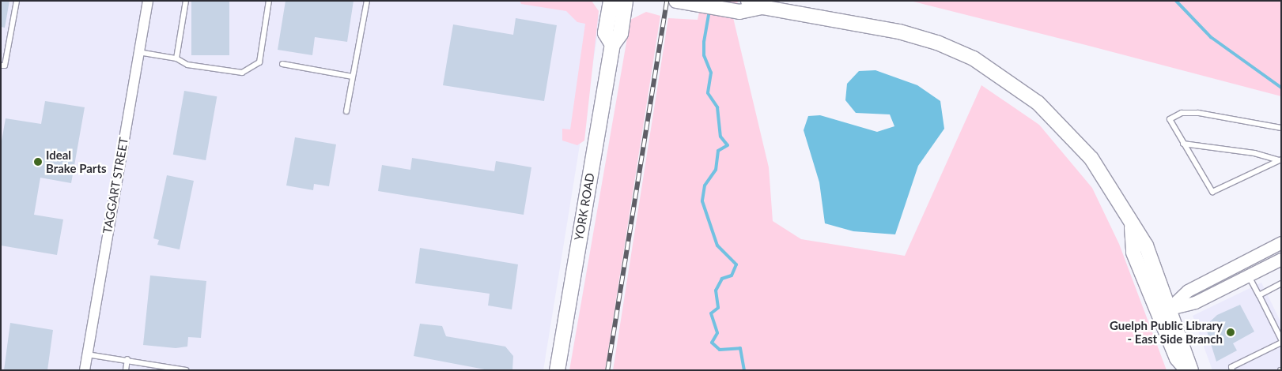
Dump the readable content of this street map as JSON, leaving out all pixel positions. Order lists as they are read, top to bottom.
{
  "streets": {
    "main road": ["YORK ROAD"],
    "street": ["TAGGART STREET"]
  },
  "places": ["Ideal Brake Parts", "Guelph Public Library - East Side Branch"]
}
